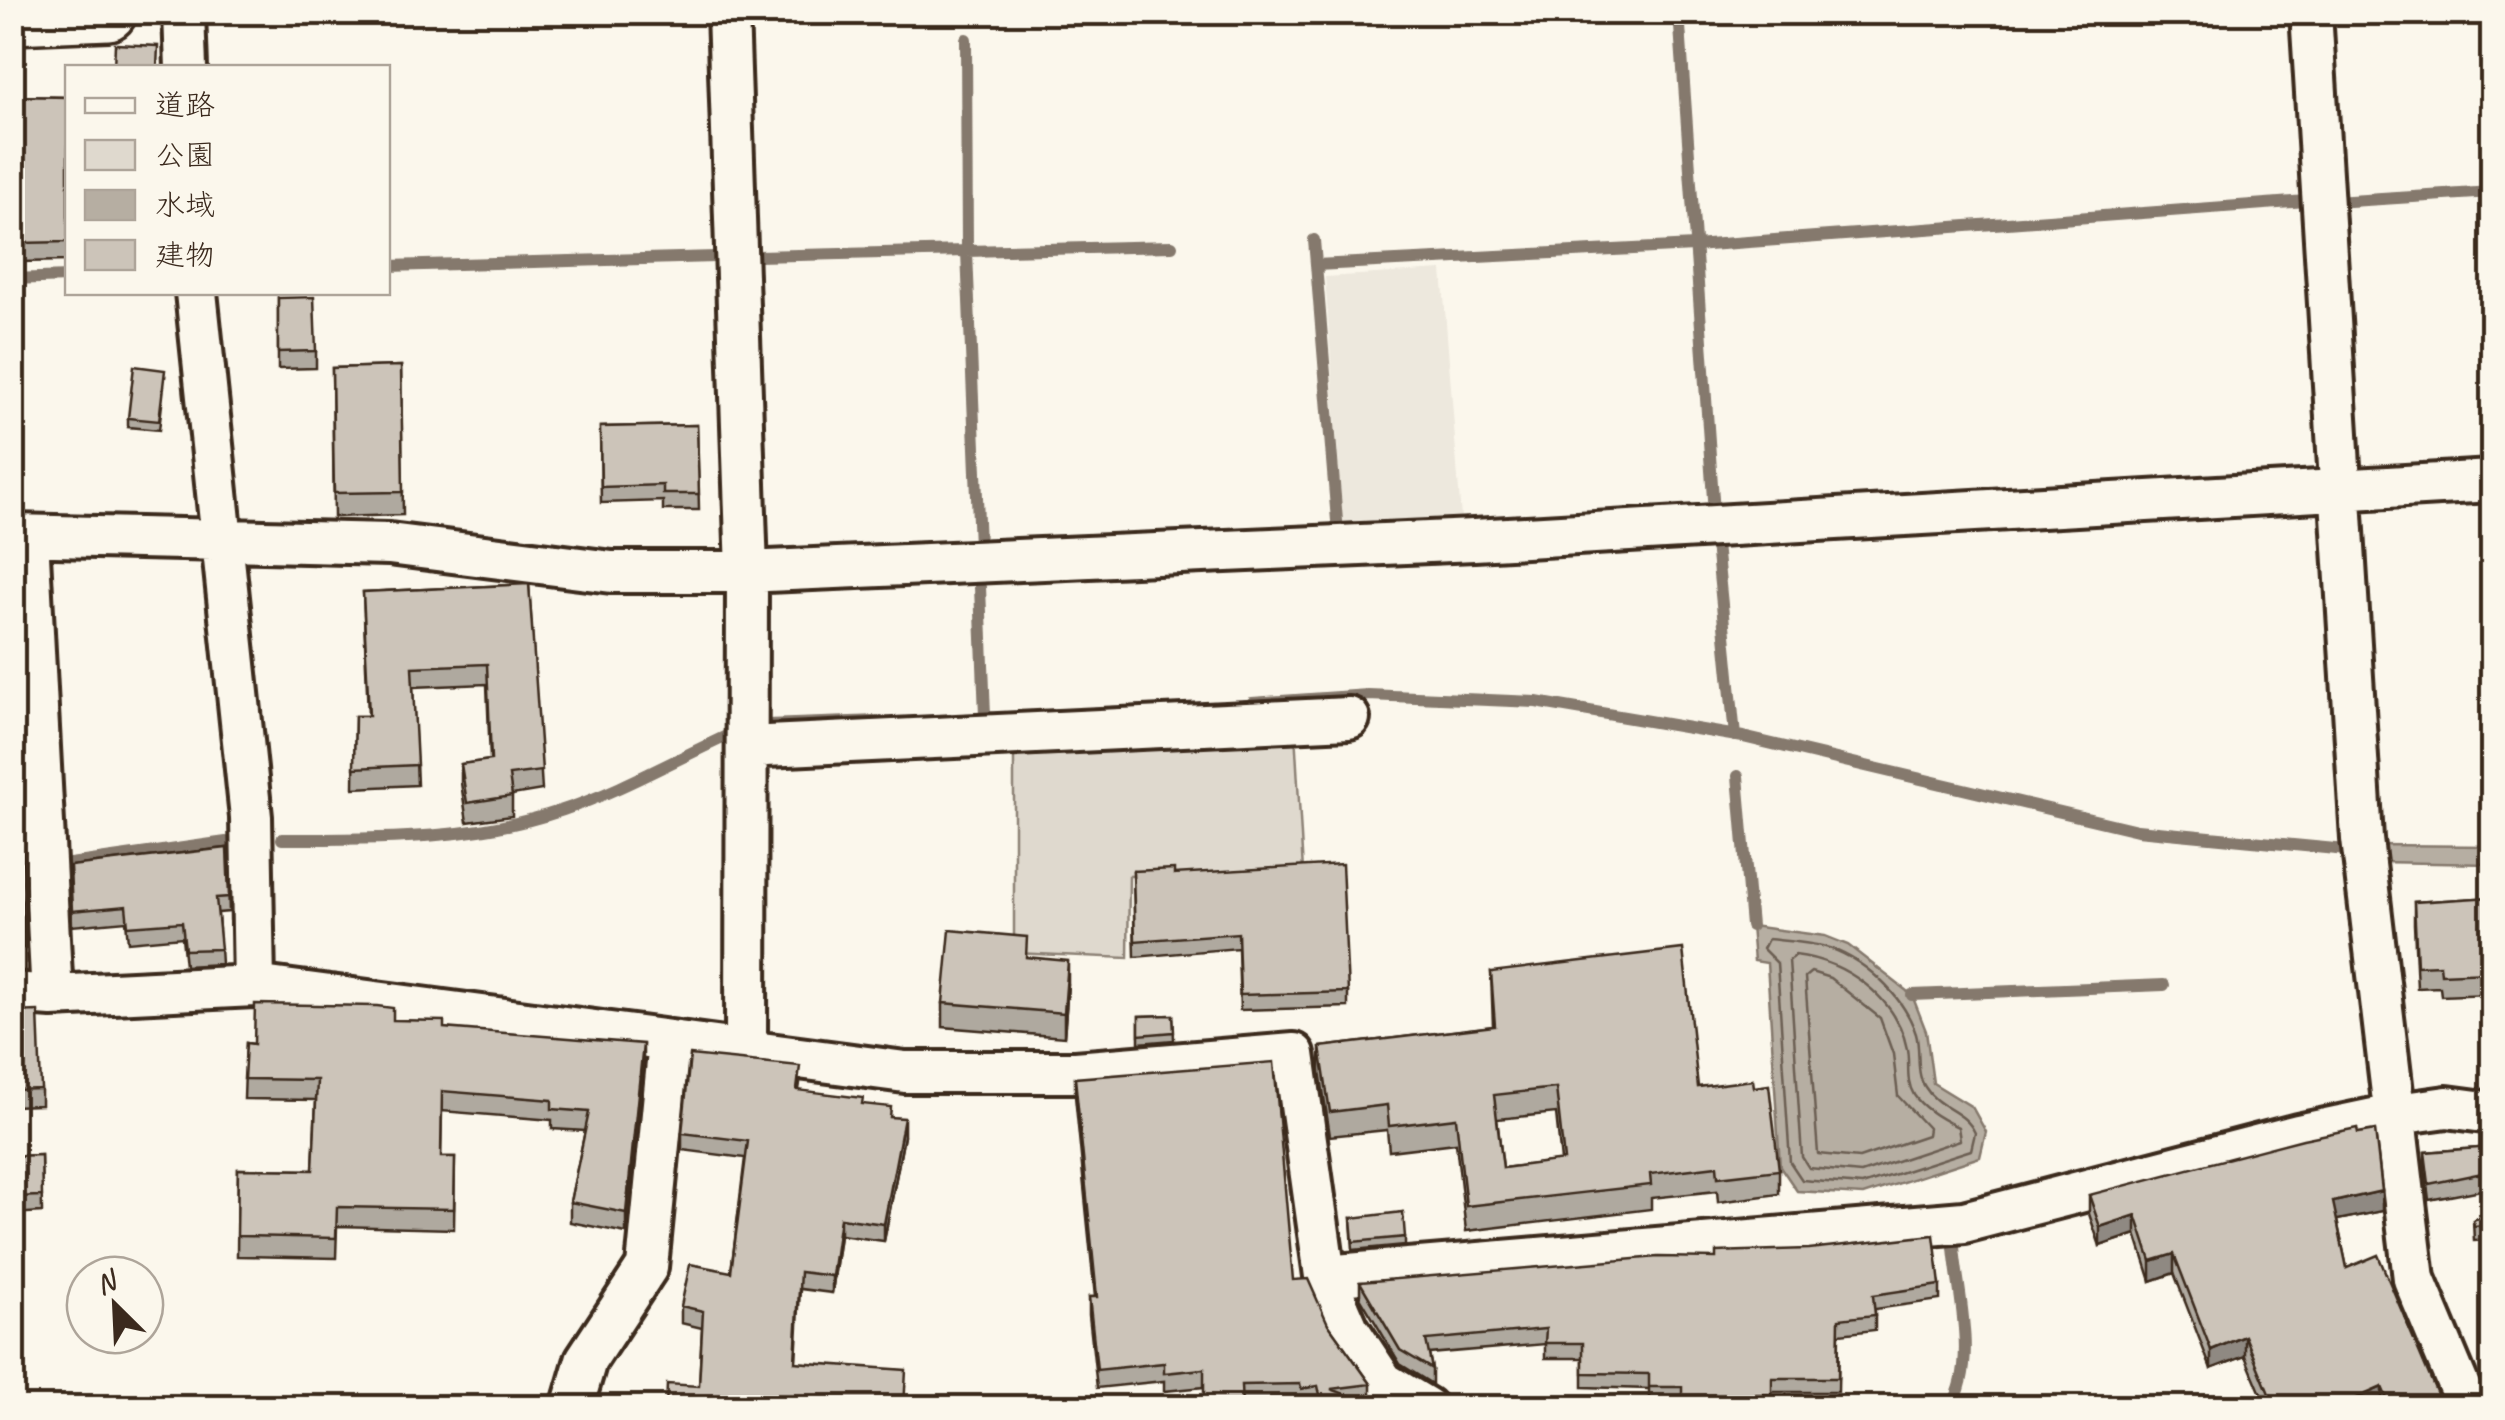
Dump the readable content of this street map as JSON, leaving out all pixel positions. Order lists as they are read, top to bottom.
{
  "legend": [
    "道路",
    "公園",
    "水域",
    "建物"
  ],
  "north": "top left"
}
